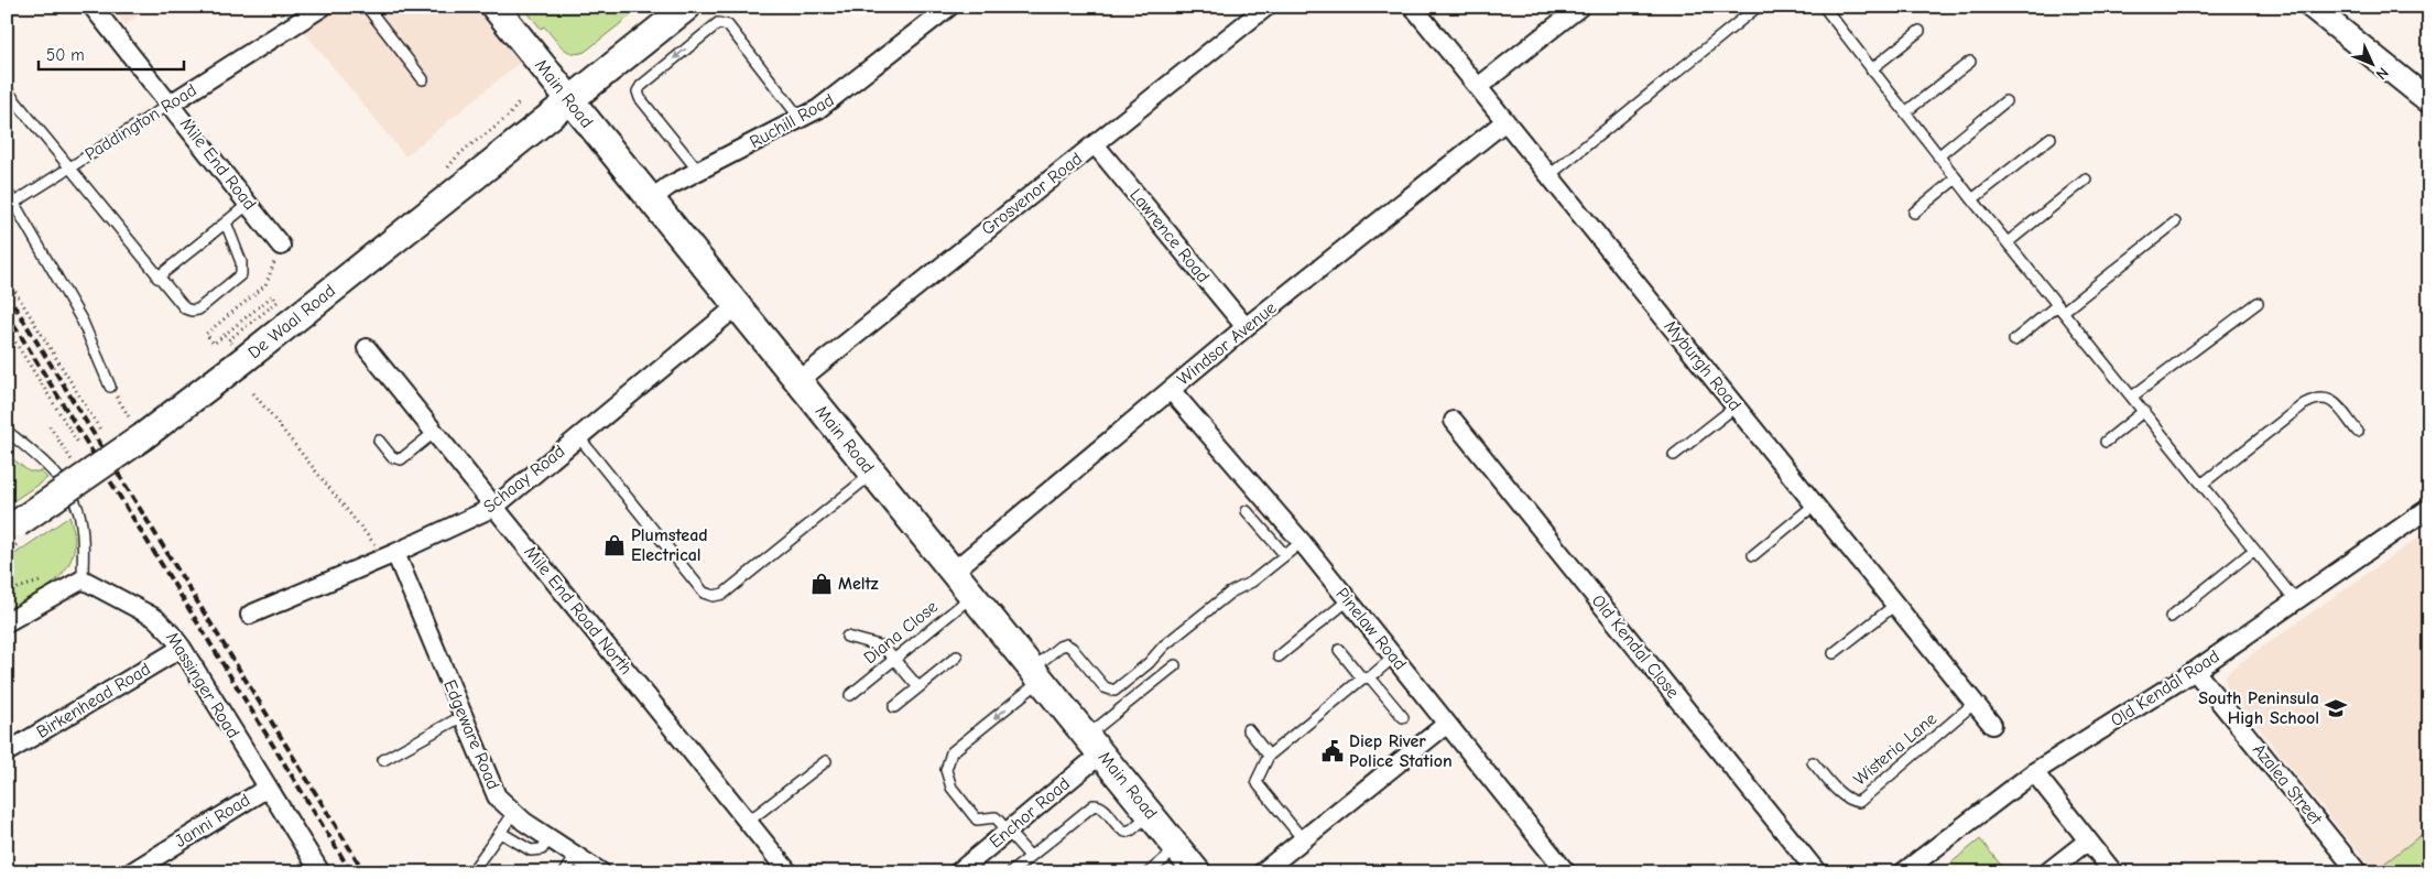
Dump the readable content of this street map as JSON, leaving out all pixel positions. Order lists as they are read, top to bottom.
{
  "streets": {
    "main road": ["Main Road", "De Waal Road"],
    "street": [
      "Ruchill Road",
      "Paddington Road",
      "Mile End Road",
      "Grosvenor Road",
      "Lawrence Road",
      "Windsor Avenue",
      "Myburgh Road",
      "Schaay Road",
      "Mile End Road North",
      "Pinelaw Road",
      "Old Kendal Close",
      "Massinger Road",
      "Old Kendal Road",
      "Birkenhead Road",
      "Edgeware Road",
      "Azalea Street",
      "Enchor Road",
      "Janni Road"
    ],
    "lane": ["Diana Close", "Wisteria Lane"]
  },
  "crossings": [
    ["Main Road", "Ruchill Road"],
    ["Main Road", "Grosvenor Road"],
    ["Main Road", "De Waal Road"],
    ["Main Road", "Windsor Avenue"],
    ["Main Road", "Schaay Road"],
    ["Main Road", "Diana Close"],
    ["Main Road", "Enchor Road"],
    ["Paddington Road", "Mile End Road"],
    ["Grosvenor Road", "Lawrence Road"],
    ["Lawrence Road", "Windsor Avenue"],
    ["Windsor Avenue", "Myburgh Road"],
    ["Windsor Avenue", "Pinelaw Road"],
    ["Myburgh Road", "Wisteria Lane"],
    ["Schaay Road", "Mile End Road North"],
    ["Schaay Road", "Edgeware Road"],
    ["Massinger Road", "Birkenhead Road"],
    ["Massinger Road", "Janni Road"],
    ["Old Kendal Road", "Azalea Street"]
  ],
  "places": {
    "shop": ["Plumstead Electrical", "Meltz"],
    "school or university": ["South Peninsula High School"],
    "public building": ["Diep River Police Station"]
  },
  "scale_bar": "50 m",
  "north": "bottom right"
}
